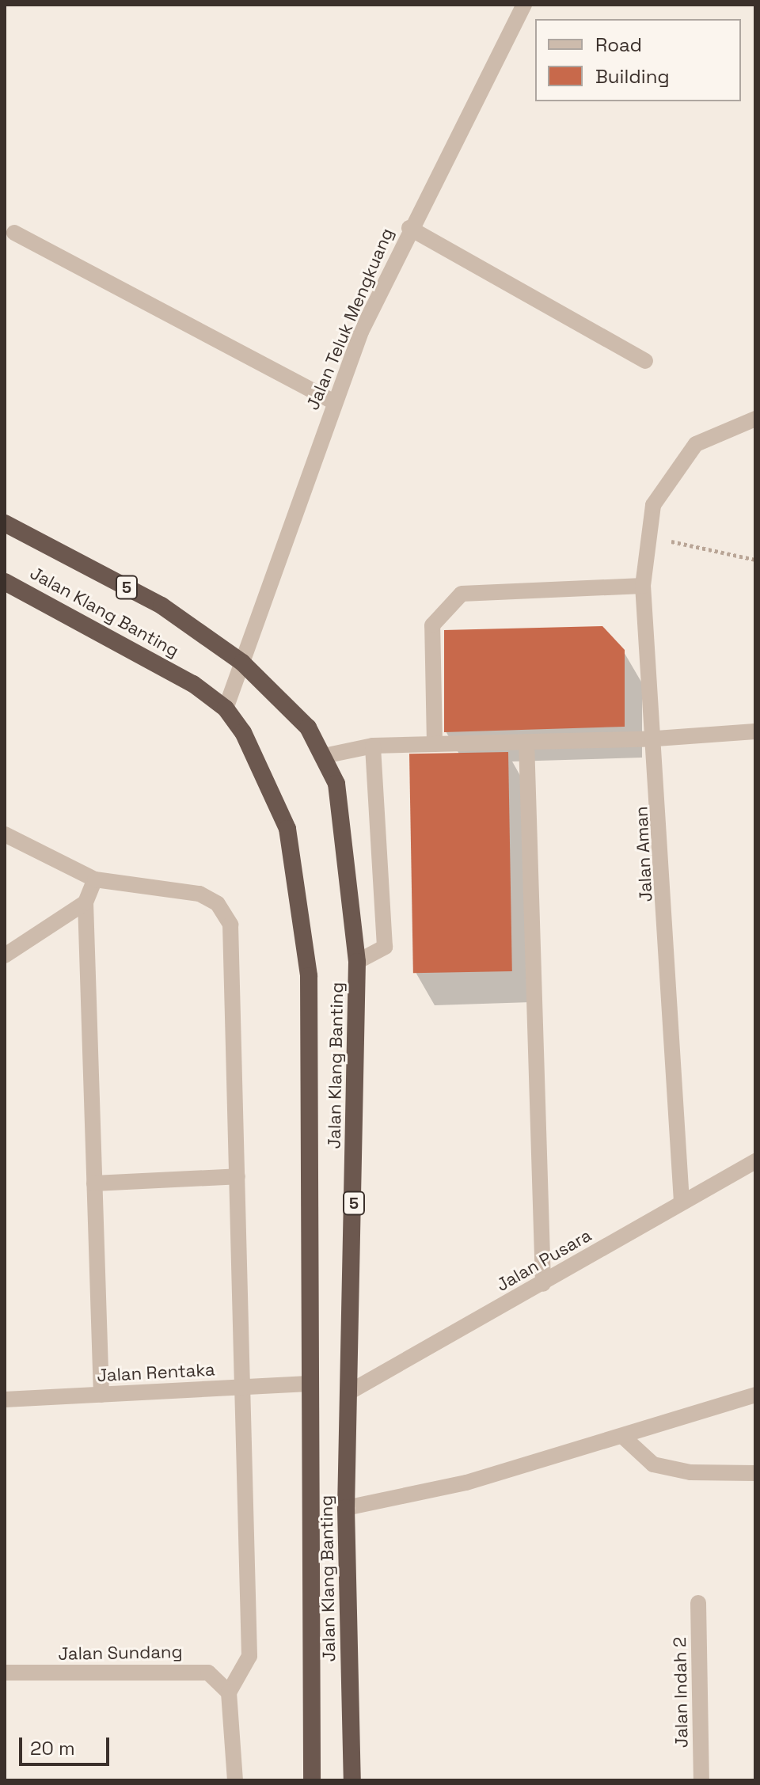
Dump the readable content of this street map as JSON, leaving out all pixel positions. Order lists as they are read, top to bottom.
{
  "streets": {
    "highway": ["5", "Jalan Klang Banting"],
    "street": [
      "Jalan Teluk Mengkuang",
      "Jalan Aman",
      "Jalan Pusara",
      "Jalan Rentaka",
      "Jalan Sundang",
      "Jalan Indah 2"
    ]
  },
  "crossings": [
    ["Jalan Teluk Mengkuang", "Jalan Klang Banting"],
    ["Jalan Klang Banting", "Jalan Pusara"],
    ["Jalan Klang Banting", "Jalan Rentaka"],
    ["Jalan Aman", "Jalan Pusara"]
  ],
  "legend": ["Road", "Building"],
  "scale_bar": "20 m"
}
